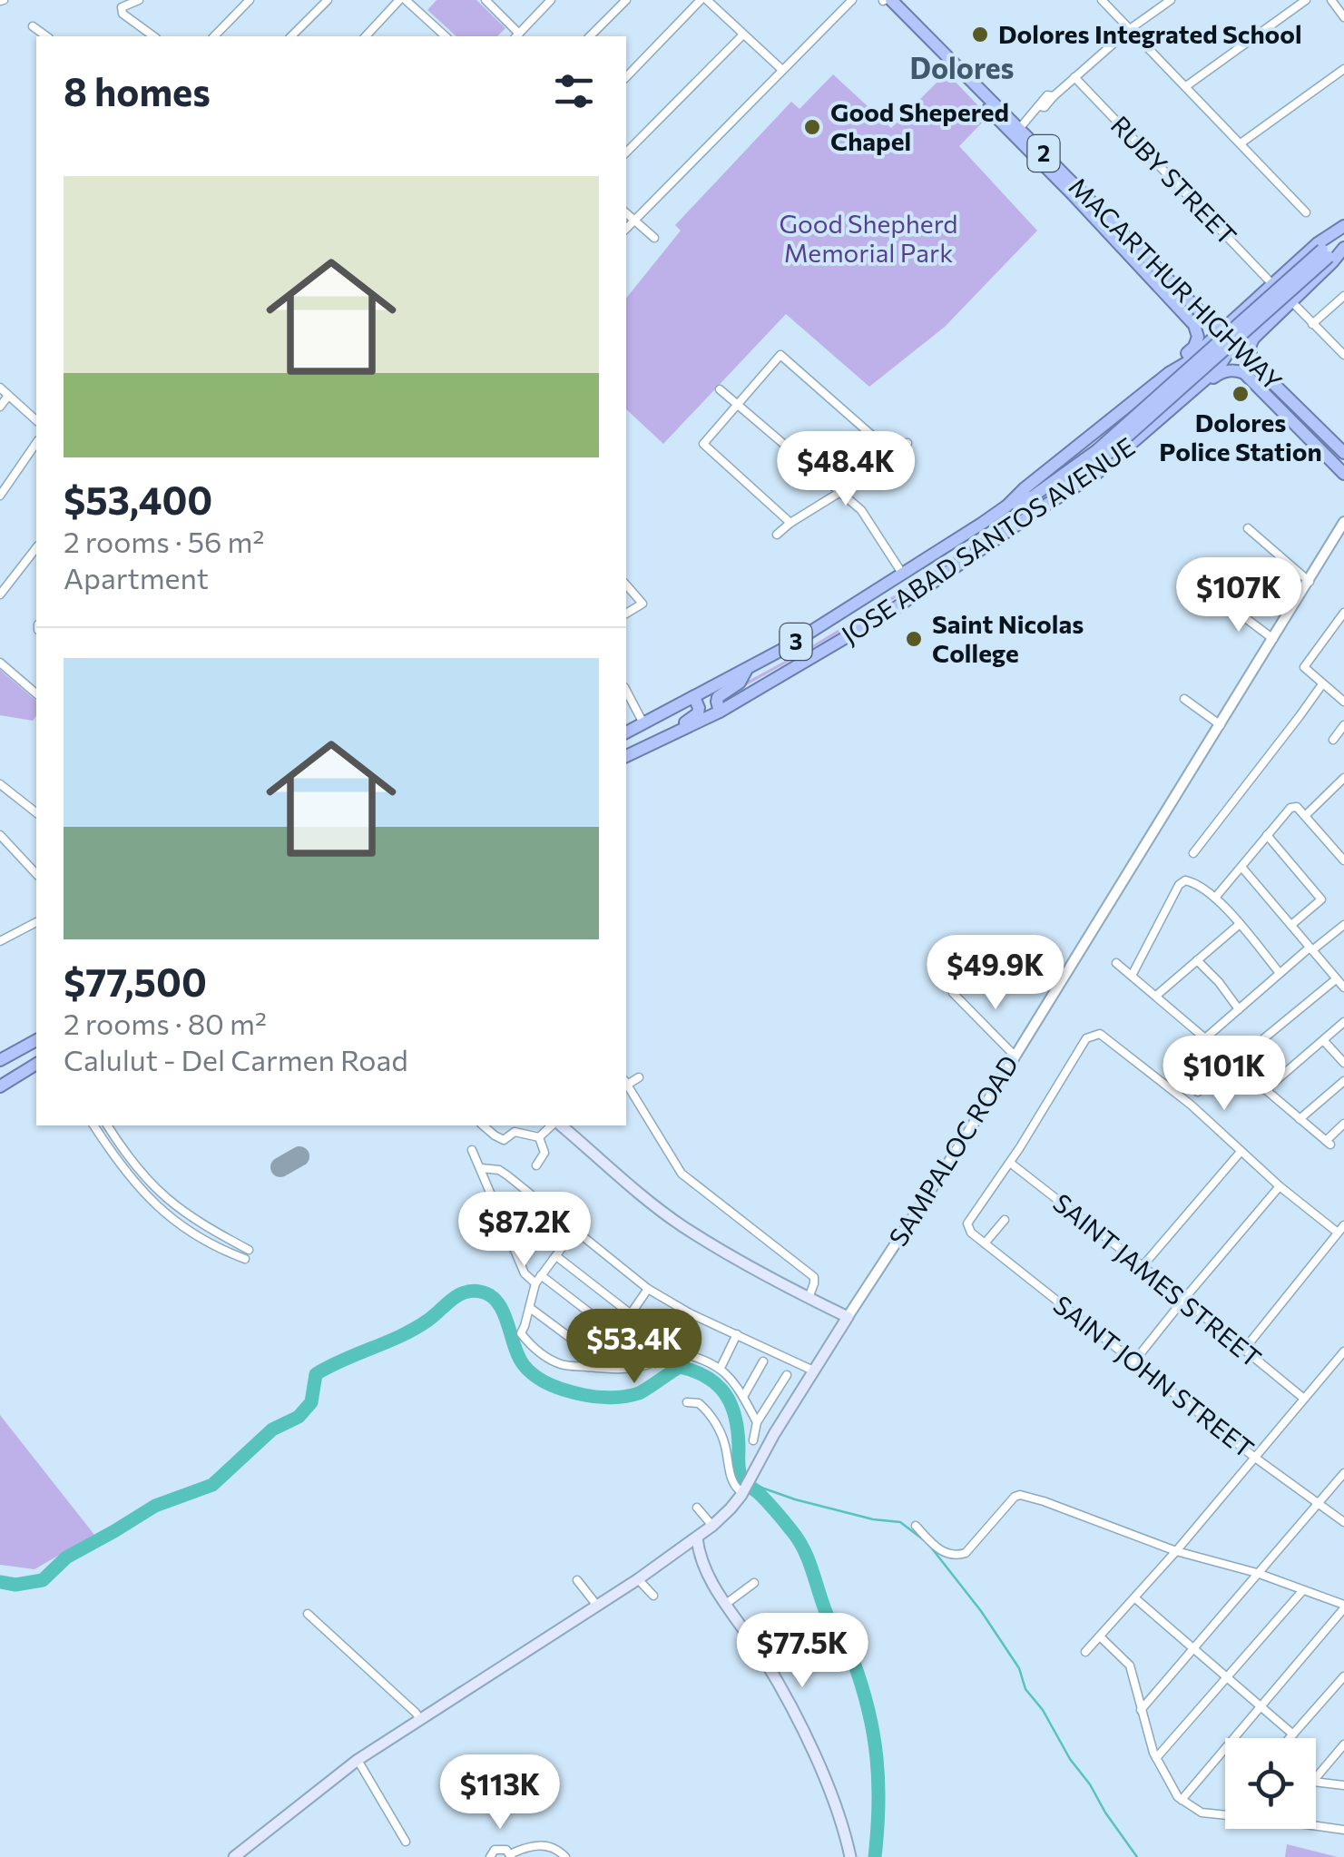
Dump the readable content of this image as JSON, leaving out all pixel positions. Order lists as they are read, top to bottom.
{
  "streets": {
    "highway": [
      "2",
      "MACARTHUR HIGHWAY",
      "JOSE ABAD SANTOS AVENUE",
      "3"
    ],
    "main road": ["SAMPALOC ROAD"],
    "street": ["RUBY STREET", "SAINT JAMES STREET", "SAINT JOHN STREET"]
  },
  "crossings": [
    ["RUBY STREET", "JOSE ABAD SANTOS AVENUE"],
    ["MACARTHUR HIGHWAY", "JOSE ABAD SANTOS AVENUE"],
    ["JOSE ABAD SANTOS AVENUE", "3"],
    ["SAINT JAMES STREET", "SAINT JOHN STREET"]
  ],
  "districts": ["Dolores"],
  "parks": ["Good Shepherd Memorial Park"],
  "places": [
    "Dolores Integrated School",
    "Good Shepered Chapel",
    "Dolores Police Station",
    "Saint Nicolas College"
  ],
  "page": {
    "heading": "8 homes",
    "list": [
      {
        "name": "$53,400",
        "note": "2 rooms · 56 m² · Apartment"
      },
      {
        "name": "$77,500",
        "note": "2 rooms · 80 m² · Calulut - Del Carmen Road"
      }
    ],
    "price": [
      "$48.4K",
      "$107K",
      "$49.9K",
      "$101K",
      "$87.2K",
      "$53.4K",
      "$77.5K",
      "$113K"
    ]
  }
}
